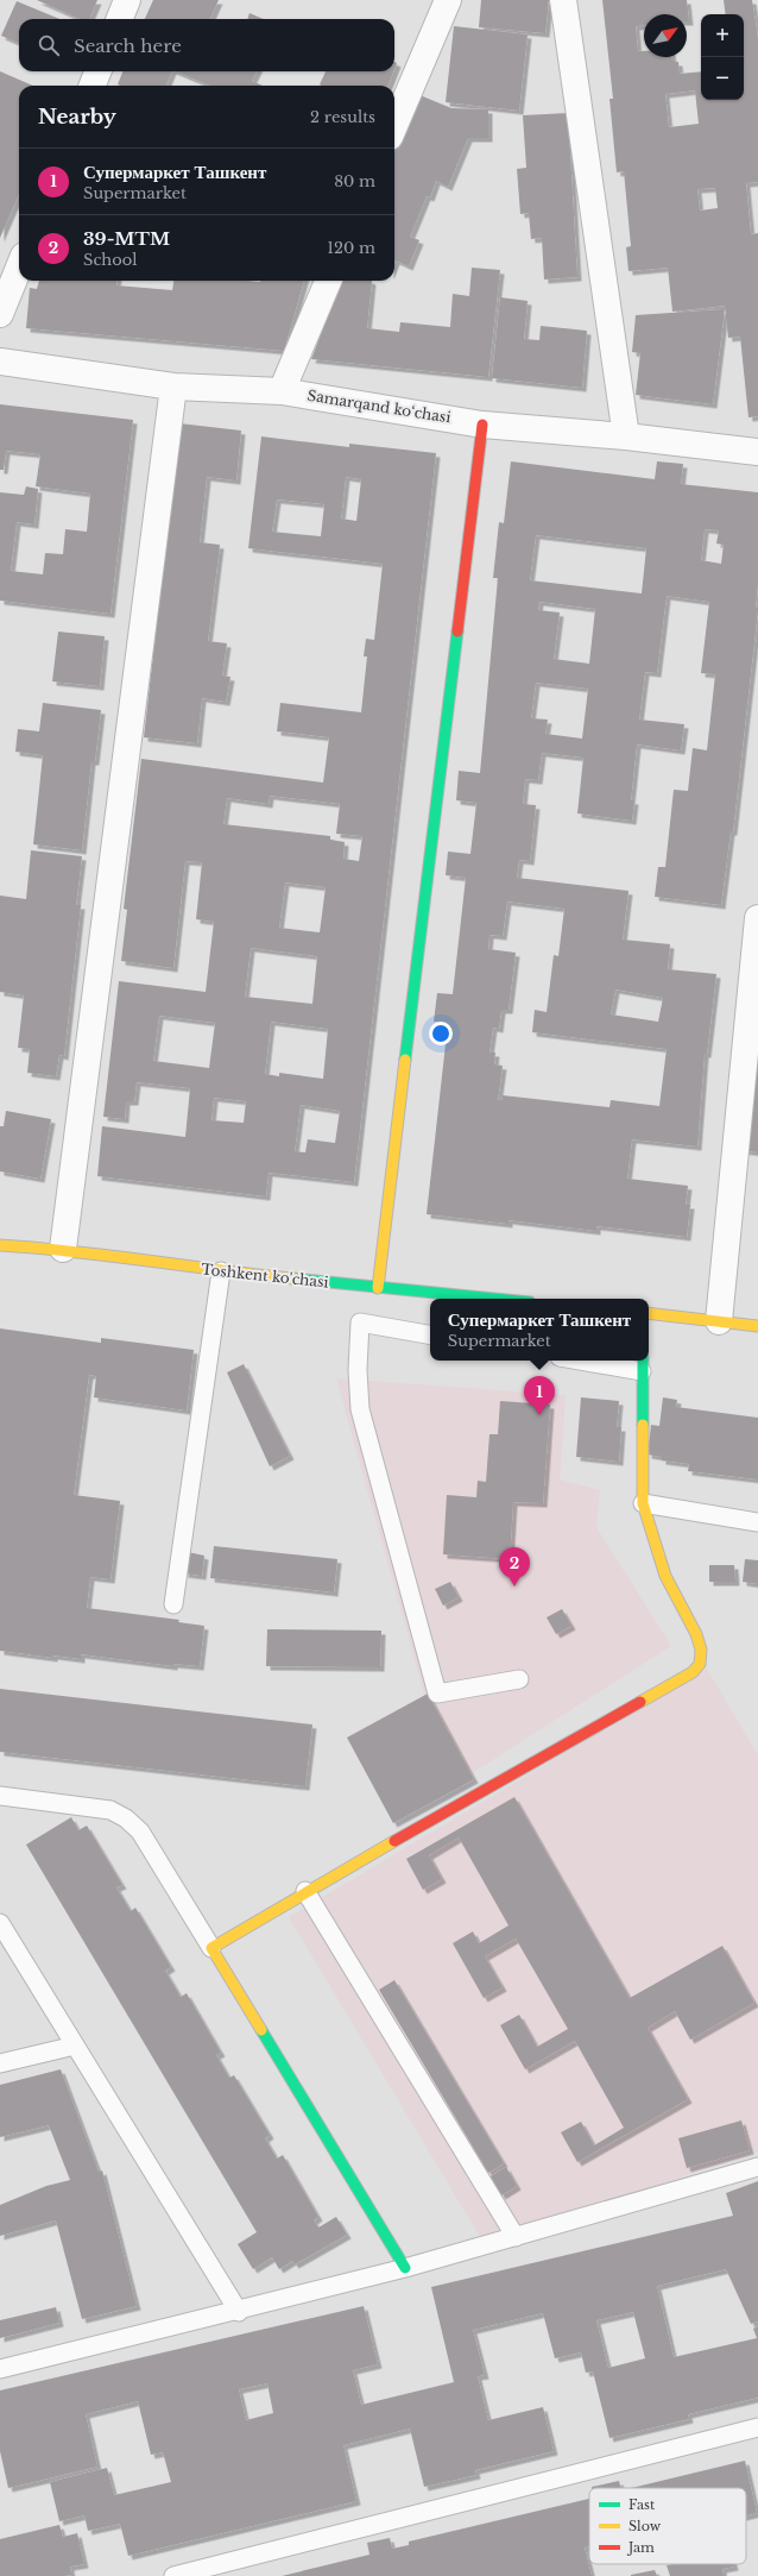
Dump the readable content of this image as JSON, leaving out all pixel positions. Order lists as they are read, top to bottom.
{
  "streets": {
    "street": ["Samarqand ko‘chasi", "Toshkent ko'chasi"]
  },
  "legend": ["Fast", "Slow", "Jam"],
  "north": "top right",
  "page": {
    "map_buttons": ["+", "−"],
    "search": "Search here",
    "heading": ["Nearby", "2 results"],
    "list": [
      {
        "mark": "1",
        "name": "Супермаркет Ташкент",
        "note": "Supermarket",
        "value": "80 m"
      },
      {
        "mark": "2",
        "name": "39-MTM",
        "note": "School",
        "value": "120 m"
      }
    ],
    "popup": ["Супермаркет Ташкент", "Supermarket"],
    "pins": ["1", "2"]
  }
}
